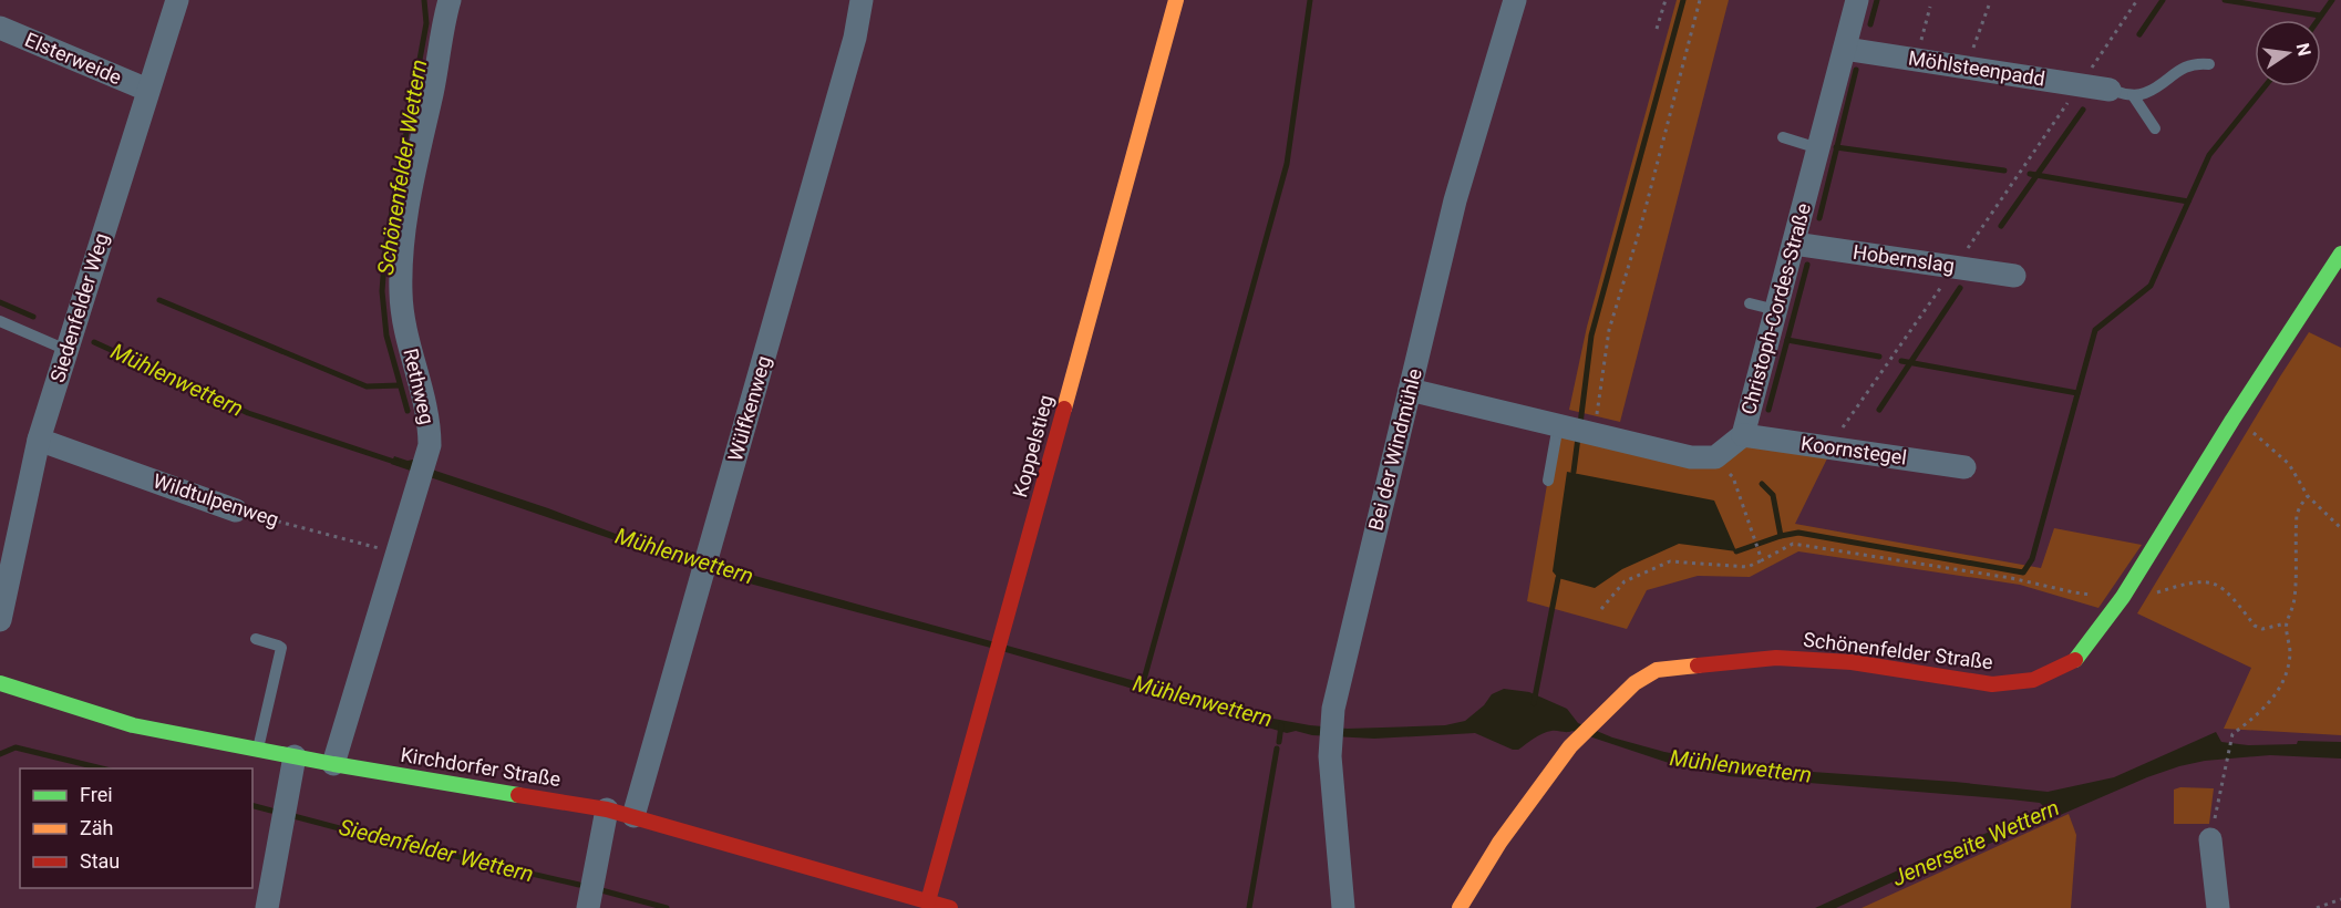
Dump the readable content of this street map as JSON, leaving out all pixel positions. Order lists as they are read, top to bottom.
{
  "streets": {
    "street": [
      "Elsterweide",
      "Möhlsteenpadd",
      "Hobernslag",
      "Siedenfelder Weg",
      "Christoph-Cordes-Straße",
      "Rethweg",
      "Wülfkenweg",
      "Koppelstieg",
      "Bei der Windmühle",
      "Koornstegel",
      "Wildtulpenweg",
      "Schönenfelder Straße",
      "Kirchdorfer Straße"
    ]
  },
  "crossings": [
    ["Elsterweide", "Siedenfelder Weg"],
    ["Möhlsteenpadd", "Christoph-Cordes-Straße"],
    ["Hobernslag", "Christoph-Cordes-Straße"],
    ["Siedenfelder Weg", "Wildtulpenweg"],
    ["Christoph-Cordes-Straße", "Koornstegel"],
    ["Rethweg", "Wildtulpenweg"],
    ["Rethweg", "Kirchdorfer Straße"],
    ["Wülfkenweg", "Kirchdorfer Straße"],
    ["Koppelstieg", "Kirchdorfer Straße"]
  ],
  "water": [
    "Schönenfelder Wettern",
    "Mühlenwettern",
    "Jenerseite Wettern",
    "Siedenfelder Wettern"
  ],
  "legend": ["Frei", "Zäh", "Stau"],
  "north": "right"
}
